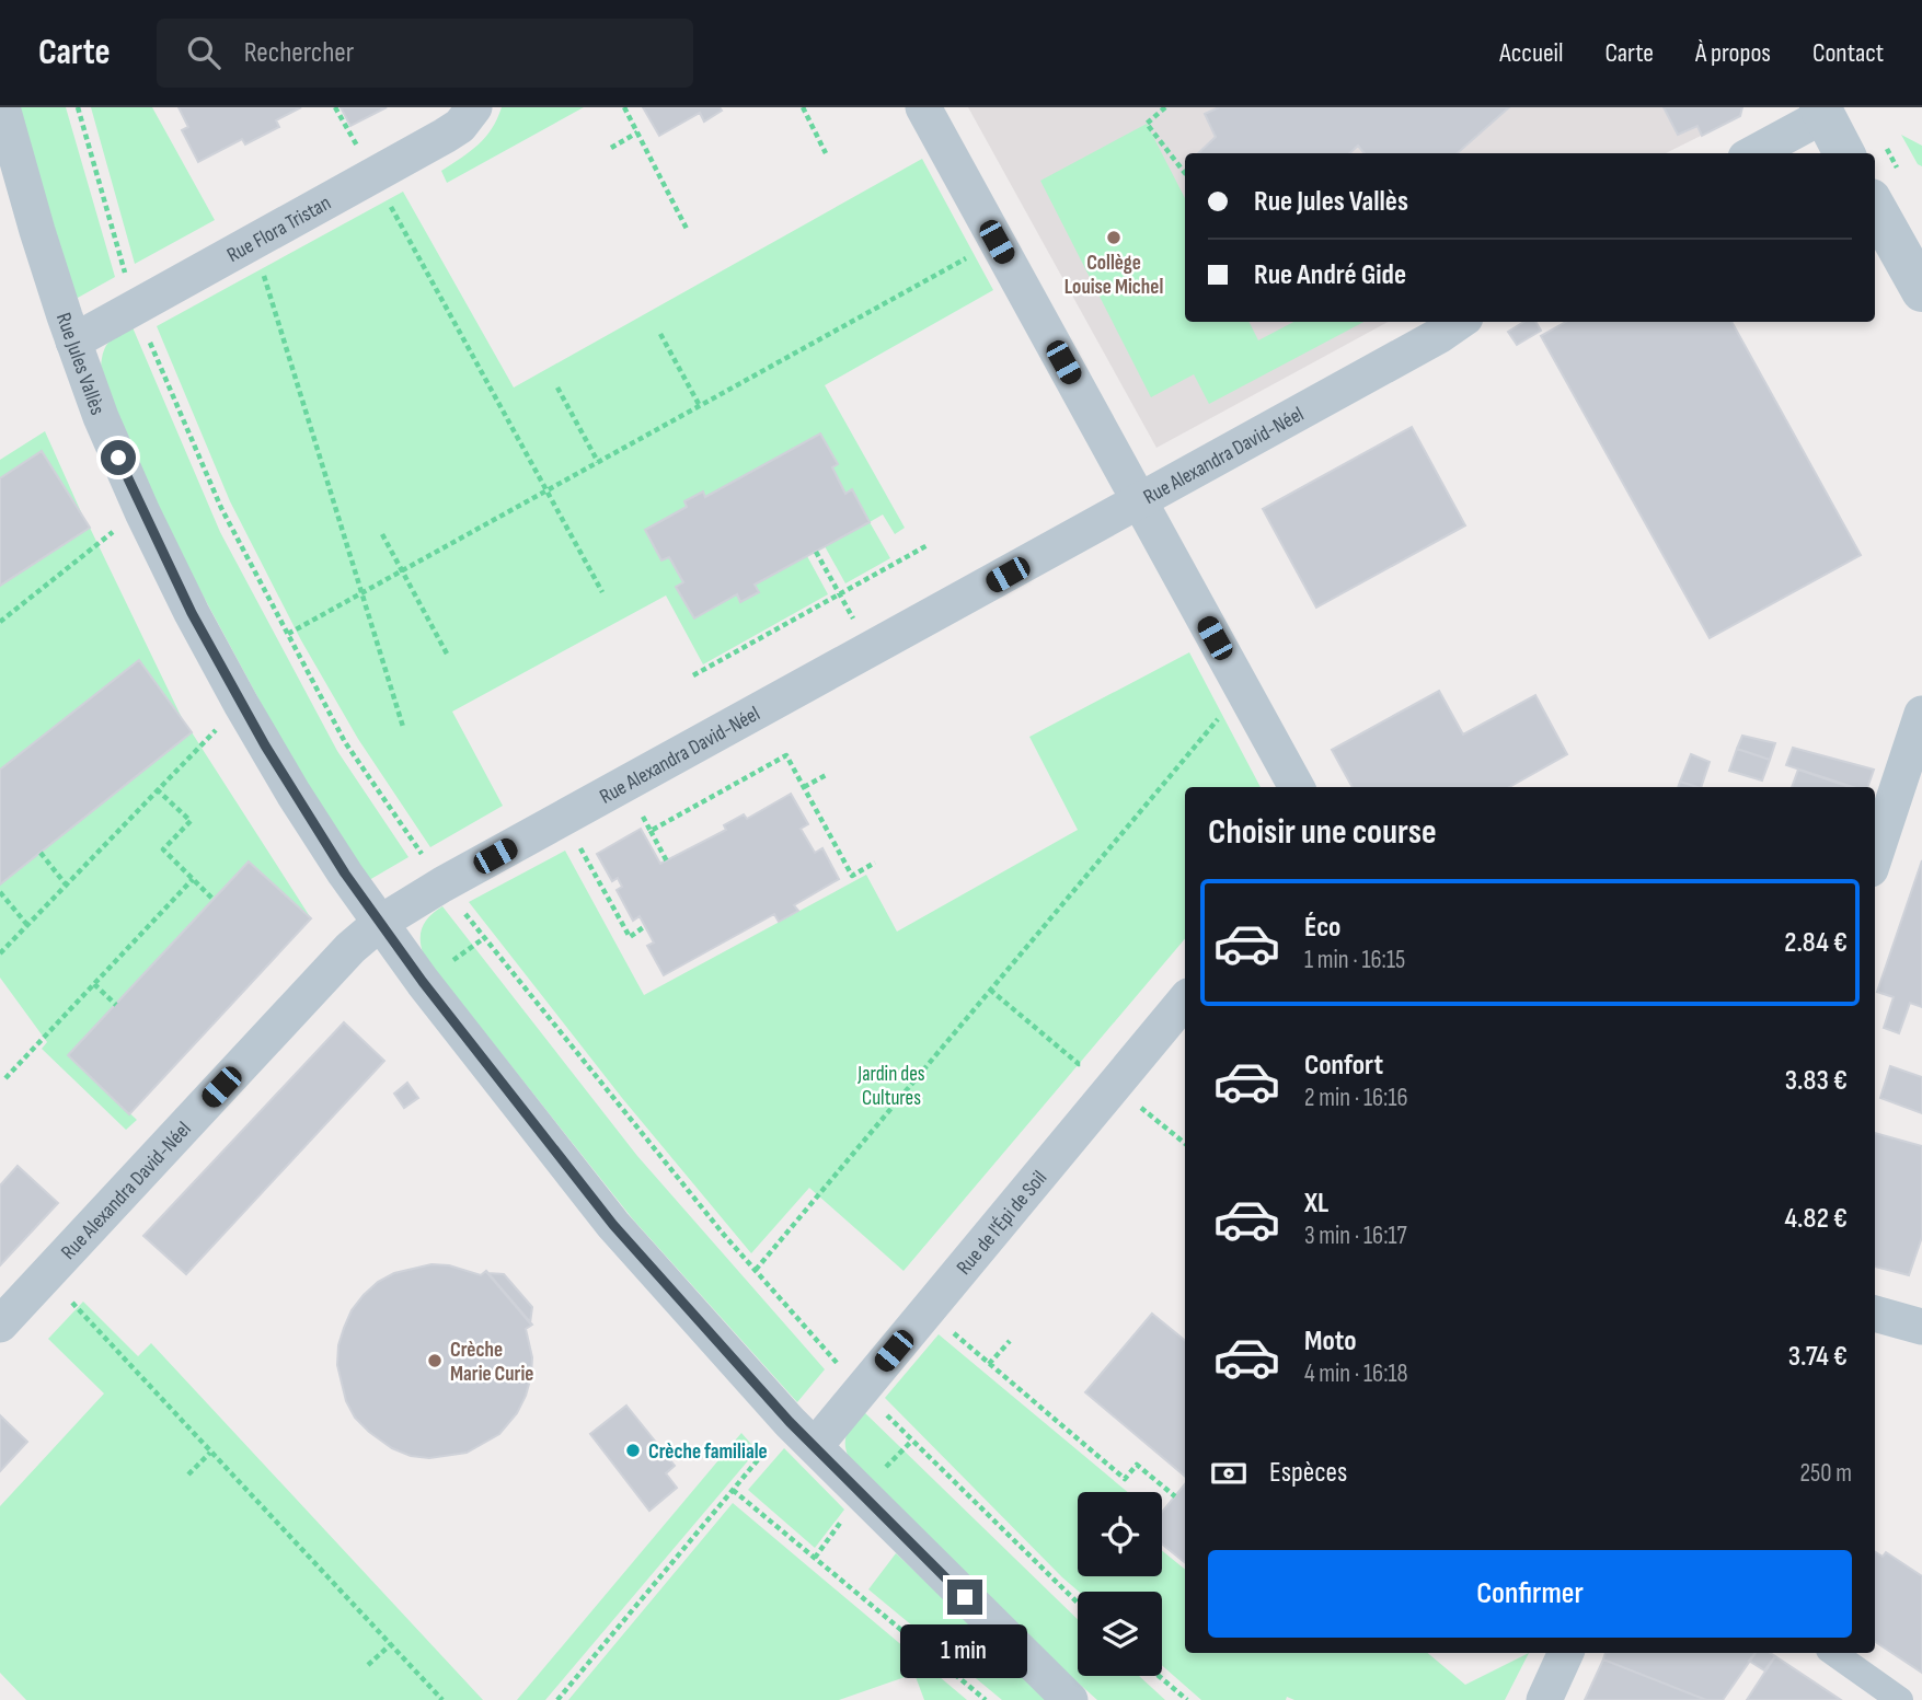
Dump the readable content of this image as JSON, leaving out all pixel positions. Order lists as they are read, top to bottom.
{
  "streets": {
    "street": [
      "Rue Flora Tristan",
      "Rue Jules Vallès",
      "Rue Alexandra David-Néel",
      "Rue de l'Épi de Soil"
    ]
  },
  "crossings": [
    ["Rue Flora Tristan", "Rue Jules Vallès"],
    ["Rue Jules Vallès", "Rue Alexandra David-Néel"],
    ["Rue Jules Vallès", "Rue de l'Épi de Soil"]
  ],
  "parks": ["Jardin des Cultures"],
  "places": ["Collège Louise Michel", "Crèche Marie Curie", "Crèche familiale"],
  "page": {
    "header": "Carte",
    "search": "Rechercher",
    "nav": [
      "Accueil",
      "Carte",
      "À propos",
      "Contact"
    ],
    "banner": ["Rue Jules Vallès", "Rue André Gide"],
    "heading": "Choisir une course",
    "list": [
      {
        "name": "Éco",
        "note": "1 min · 16:15",
        "value": "2.84 €"
      },
      {
        "name": "Confort",
        "note": "2 min · 16:16",
        "value": "3.83 €"
      },
      {
        "name": "XL",
        "note": "3 min · 16:17",
        "value": "4.82 €"
      },
      {
        "name": "Moto",
        "note": "4 min · 16:18",
        "value": "3.74 €"
      }
    ],
    "pay": ["Espèces", "250 m"],
    "buttons": "Confirmer",
    "bubble": "1 min"
  }
}
